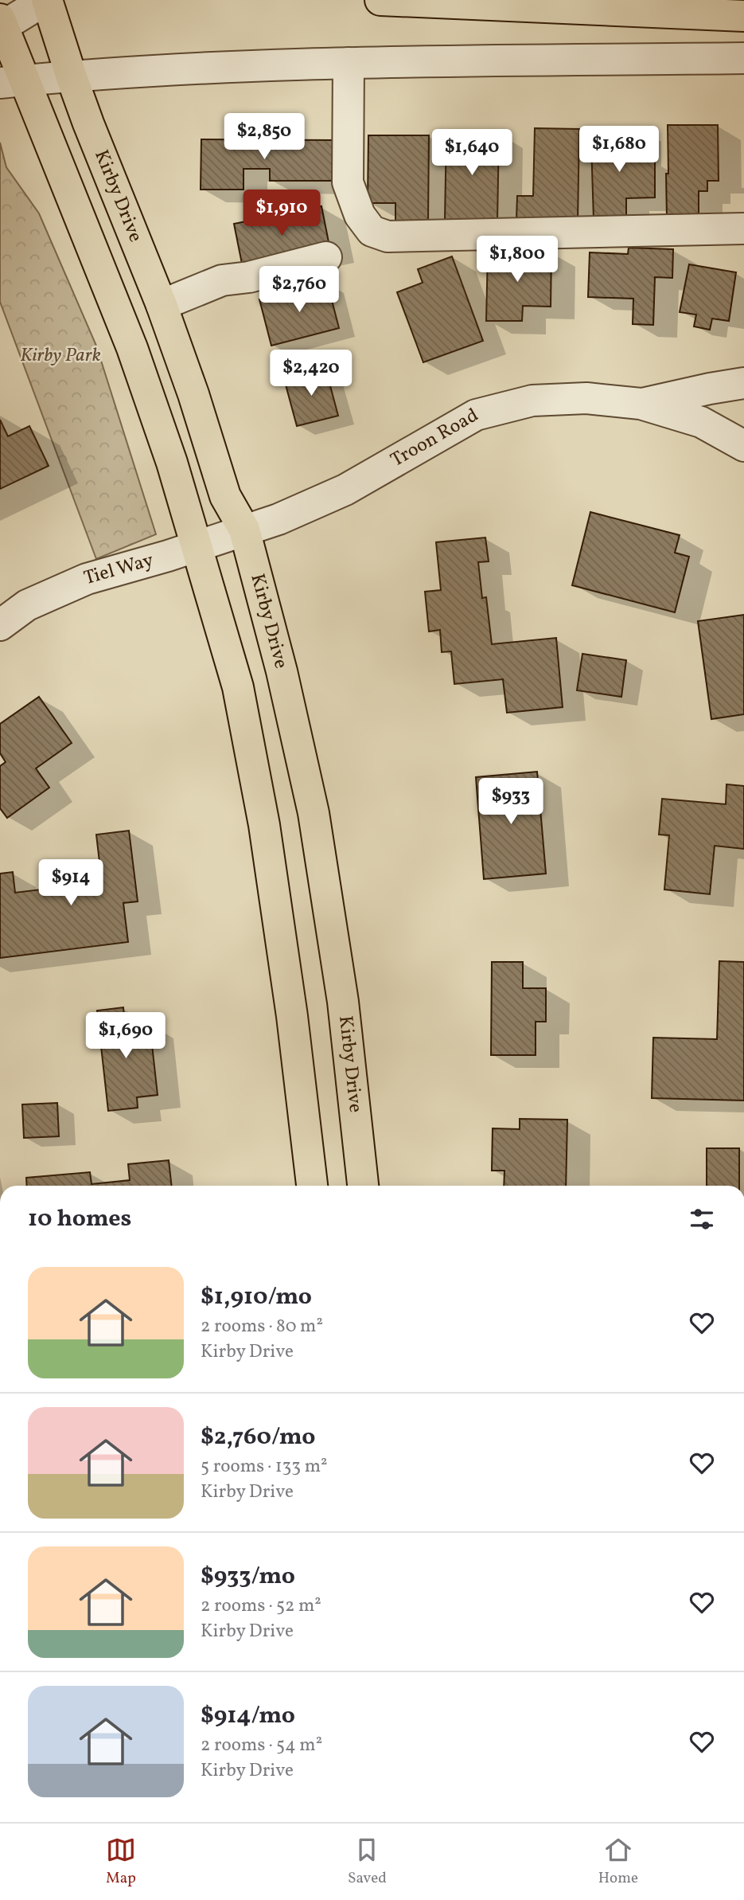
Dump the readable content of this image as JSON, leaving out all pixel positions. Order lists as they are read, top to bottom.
{
  "streets": {
    "main road": ["Kirby Drive"],
    "street": ["Troon Road", "Tiel Way"]
  },
  "crossings": [
    ["Kirby Drive", "Troon Road"],
    ["Kirby Drive", "Tiel Way"],
    ["Troon Road", "Tiel Way"]
  ],
  "parks": ["Kirby Park"],
  "page": {
    "price": [
      "$2,850",
      "$1,680",
      "$1,640",
      "$1,910",
      "$1,800",
      "$2,760",
      "$2,420",
      "$933",
      "$914",
      "$1,690"
    ],
    "heading": "10 homes",
    "list": [
      {
        "name": "$1,910/mo",
        "note": "2 rooms · 80 m² · Kirby Drive"
      },
      {
        "name": "$2,760/mo",
        "note": "5 rooms · 133 m² · Kirby Drive"
      },
      {
        "name": "$933/mo",
        "note": "2 rooms · 52 m² · Kirby Drive"
      },
      {
        "name": "$914/mo",
        "note": "2 rooms · 54 m² · Kirby Drive"
      }
    ],
    "tabs": ["Map", "Saved", "Home"]
  }
}
